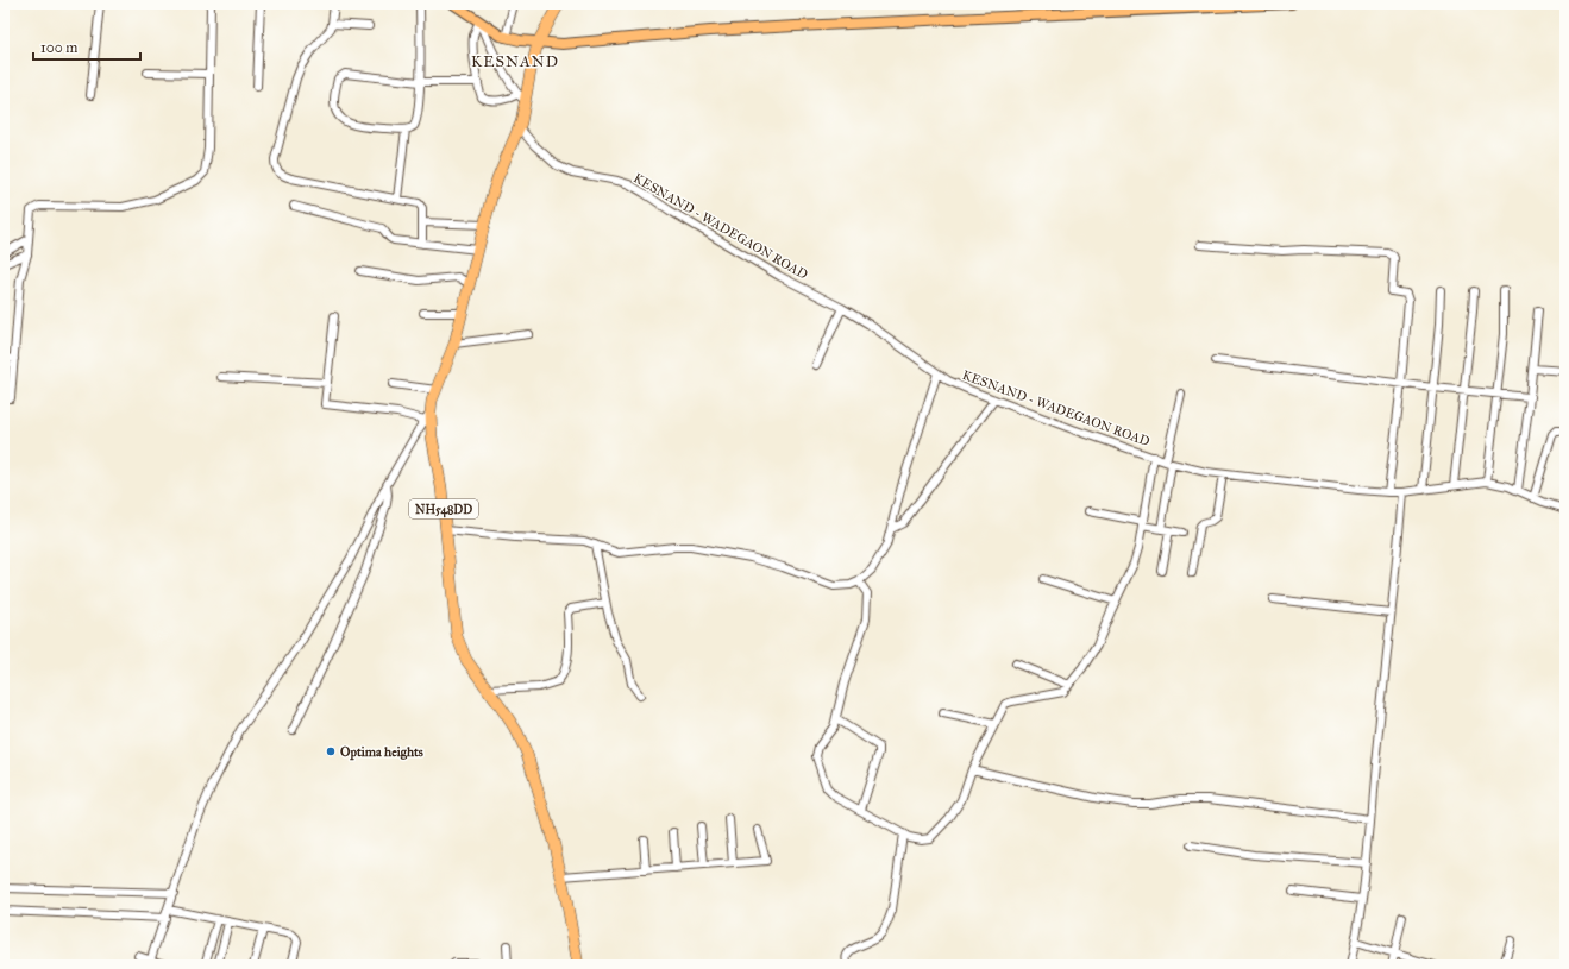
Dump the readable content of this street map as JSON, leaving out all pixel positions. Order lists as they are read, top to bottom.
{
  "streets": {
    "highway": ["NH548DD"],
    "street": ["KESNAND - WADEGAON ROAD"]
  },
  "crossings": [
    ["KESNAND - WADEGAON ROAD", "NH548DD"]
  ],
  "districts": ["KESNAND"],
  "places": ["Optima heights"],
  "scale_bar": "100 m"
}
